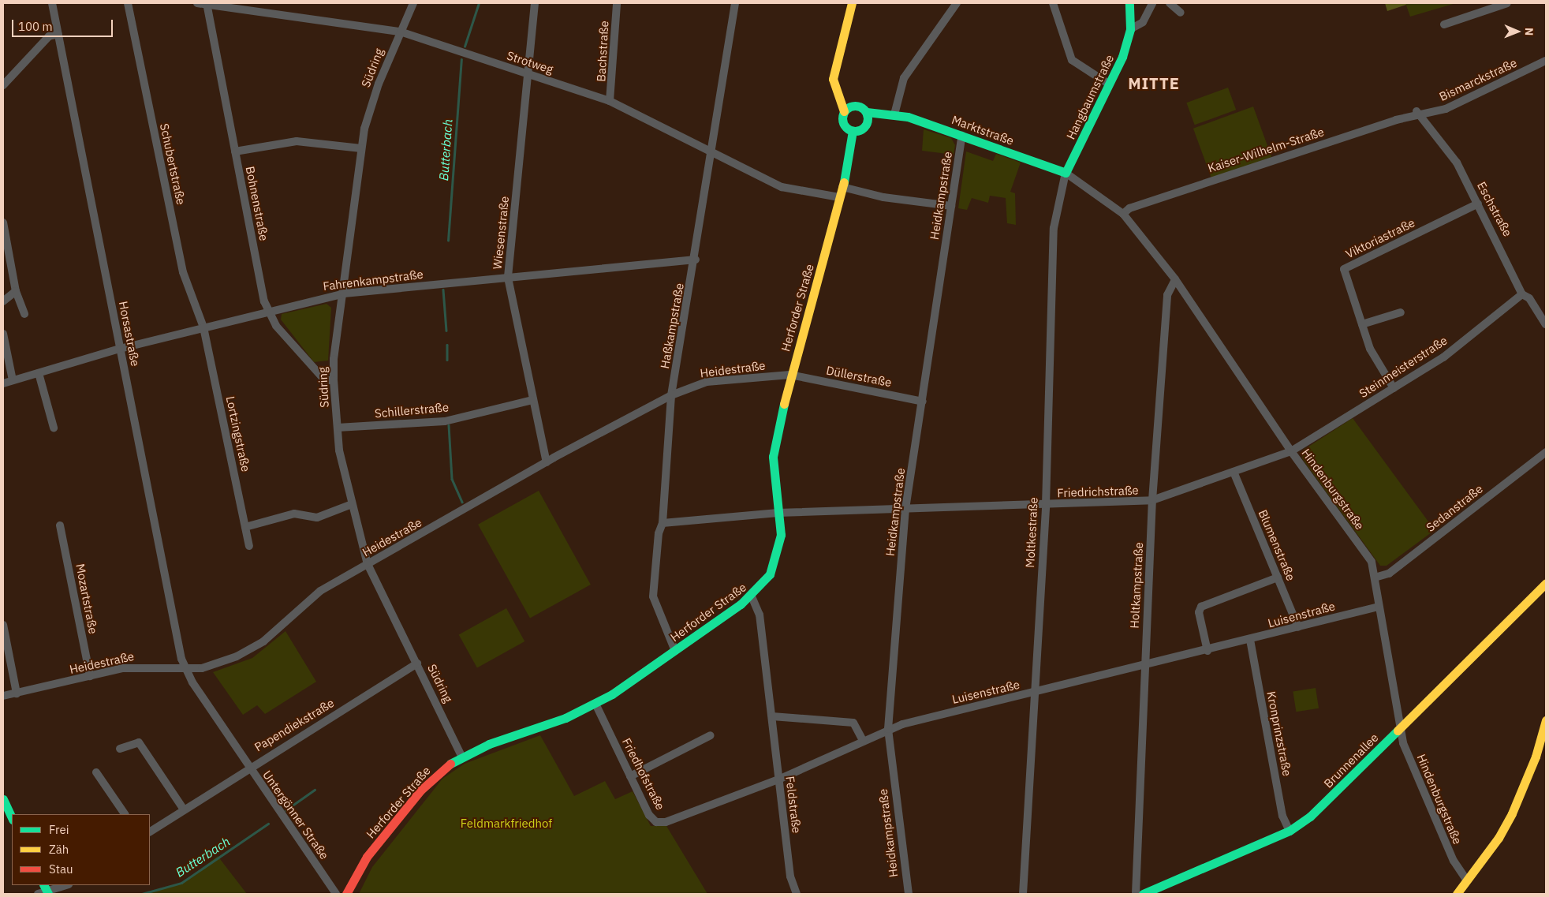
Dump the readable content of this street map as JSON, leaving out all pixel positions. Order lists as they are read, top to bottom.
{
  "streets": {
    "main road": [
      "Hangbaumstraße",
      "Marktstraße",
      "Herforder Straße",
      "Brunnenallee"
    ],
    "street": [
      "Bachstraße",
      "Strotweg",
      "Südring",
      "Bismarckstraße",
      "Kaiser-Wilhelm-Straße",
      "Schubertstraße",
      "Heidkampstraße",
      "Bohnenstraße",
      "Eschstraße",
      "Wiesenstraße",
      "Viktoriastraße",
      "Fahrenkampstraße",
      "Haßkampstraße",
      "Horsastraße",
      "Steinmeisterstraße",
      "Heidestraße",
      "Düllerstraße",
      "Schillerstraße",
      "Lortzingstraße",
      "Hindenburgstraße",
      "Friedrichstraße",
      "Sedanstraße",
      "Moltkestraße",
      "Blumenstraße",
      "Holtkampstraße",
      "Mozartstraße",
      "Luisenstraße",
      "Papendiekstraße",
      "Kronprinzstraße",
      "Friedhofstraße",
      "Feldstraße",
      "Untergönner Straße"
    ]
  },
  "crossings": [
    ["Bachstraße", "Strotweg"],
    ["Strotweg", "Südring"],
    ["Strotweg", "Bohnenstraße"],
    ["Strotweg", "Wiesenstraße"],
    ["Strotweg", "Herforder Straße"],
    ["Strotweg", "Haßkampstraße"],
    ["Südring", "Bohnenstraße"],
    ["Südring", "Fahrenkampstraße"],
    ["Südring", "Herforder Straße"],
    ["Südring", "Heidestraße"],
    ["Südring", "Schillerstraße"],
    ["Südring", "Papendiekstraße"],
    ["Bismarckstraße", "Kaiser-Wilhelm-Straße"],
    ["Bismarckstraße", "Eschstraße"],
    ["Hangbaumstraße", "Marktstraße"],
    ["Hangbaumstraße", "Hindenburgstraße"],
    ["Hangbaumstraße", "Moltkestraße"],
    ["Marktstraße", "Heidkampstraße"],
    ["Marktstraße", "Herforder Straße"],
    ["Marktstraße", "Hindenburgstraße"],
    ["Marktstraße", "Moltkestraße"],
    ["Kaiser-Wilhelm-Straße", "Eschstraße"],
    ["Kaiser-Wilhelm-Straße", "Hindenburgstraße"],
    ["Schubertstraße", "Fahrenkampstraße"],
    ["Schubertstraße", "Lortzingstraße"],
    ["Heidkampstraße", "Düllerstraße"],
    ["Heidkampstraße", "Friedrichstraße"],
    ["Heidkampstraße", "Luisenstraße"],
    ["Bohnenstraße", "Fahrenkampstraße"],
    ["Eschstraße", "Viktoriastraße"],
    ["Eschstraße", "Steinmeisterstraße"],
    ["Wiesenstraße", "Fahrenkampstraße"],
    ["Wiesenstraße", "Heidestraße"],
    ["Wiesenstraße", "Schillerstraße"],
    ["Viktoriastraße", "Steinmeisterstraße"],
    ["Fahrenkampstraße", "Haßkampstraße"],
    ["Fahrenkampstraße", "Horsastraße"],
    ["Fahrenkampstraße", "Lortzingstraße"],
    ["Herforder Straße", "Haßkampstraße"],
    ["Herforder Straße", "Heidestraße"],
    ["Herforder Straße", "Düllerstraße"],
    ["Herforder Straße", "Friedrichstraße"],
    ["Herforder Straße", "Friedhofstraße"],
    ["Herforder Straße", "Feldstraße"],
    ["Haßkampstraße", "Heidestraße"],
    ["Haßkampstraße", "Friedrichstraße"],
    ["Horsastraße", "Heidestraße"],
    ["Horsastraße", "Untergönner Straße"],
    ["Steinmeisterstraße", "Hindenburgstraße"],
    ["Steinmeisterstraße", "Friedrichstraße"],
    ["Heidestraße", "Düllerstraße"],
    ["Heidestraße", "Mozartstraße"],
    ["Heidestraße", "Untergönner Straße"],
    ["Hindenburgstraße", "Friedrichstraße"],
    ["Hindenburgstraße", "Sedanstraße"],
    ["Hindenburgstraße", "Moltkestraße"],
    ["Hindenburgstraße", "Holtkampstraße"],
    ["Hindenburgstraße", "Luisenstraße"],
    ["Hindenburgstraße", "Brunnenallee"],
    ["Friedrichstraße", "Moltkestraße"],
    ["Friedrichstraße", "Blumenstraße"],
    ["Friedrichstraße", "Holtkampstraße"],
    ["Moltkestraße", "Luisenstraße"],
    ["Blumenstraße", "Luisenstraße"],
    ["Holtkampstraße", "Luisenstraße"],
    ["Luisenstraße", "Kronprinzstraße"],
    ["Luisenstraße", "Friedhofstraße"],
    ["Luisenstraße", "Feldstraße"],
    ["Papendiekstraße", "Untergönner Straße"],
    ["Kronprinzstraße", "Brunnenallee"],
    ["Friedhofstraße", "Feldstraße"]
  ],
  "districts": ["MITTE"],
  "water": ["Butterbach"],
  "parks": ["Feldmarkfriedhof"],
  "legend": ["Frei", "Zäh", "Stau"],
  "scale_bar": "100 m",
  "north": "right"
}
